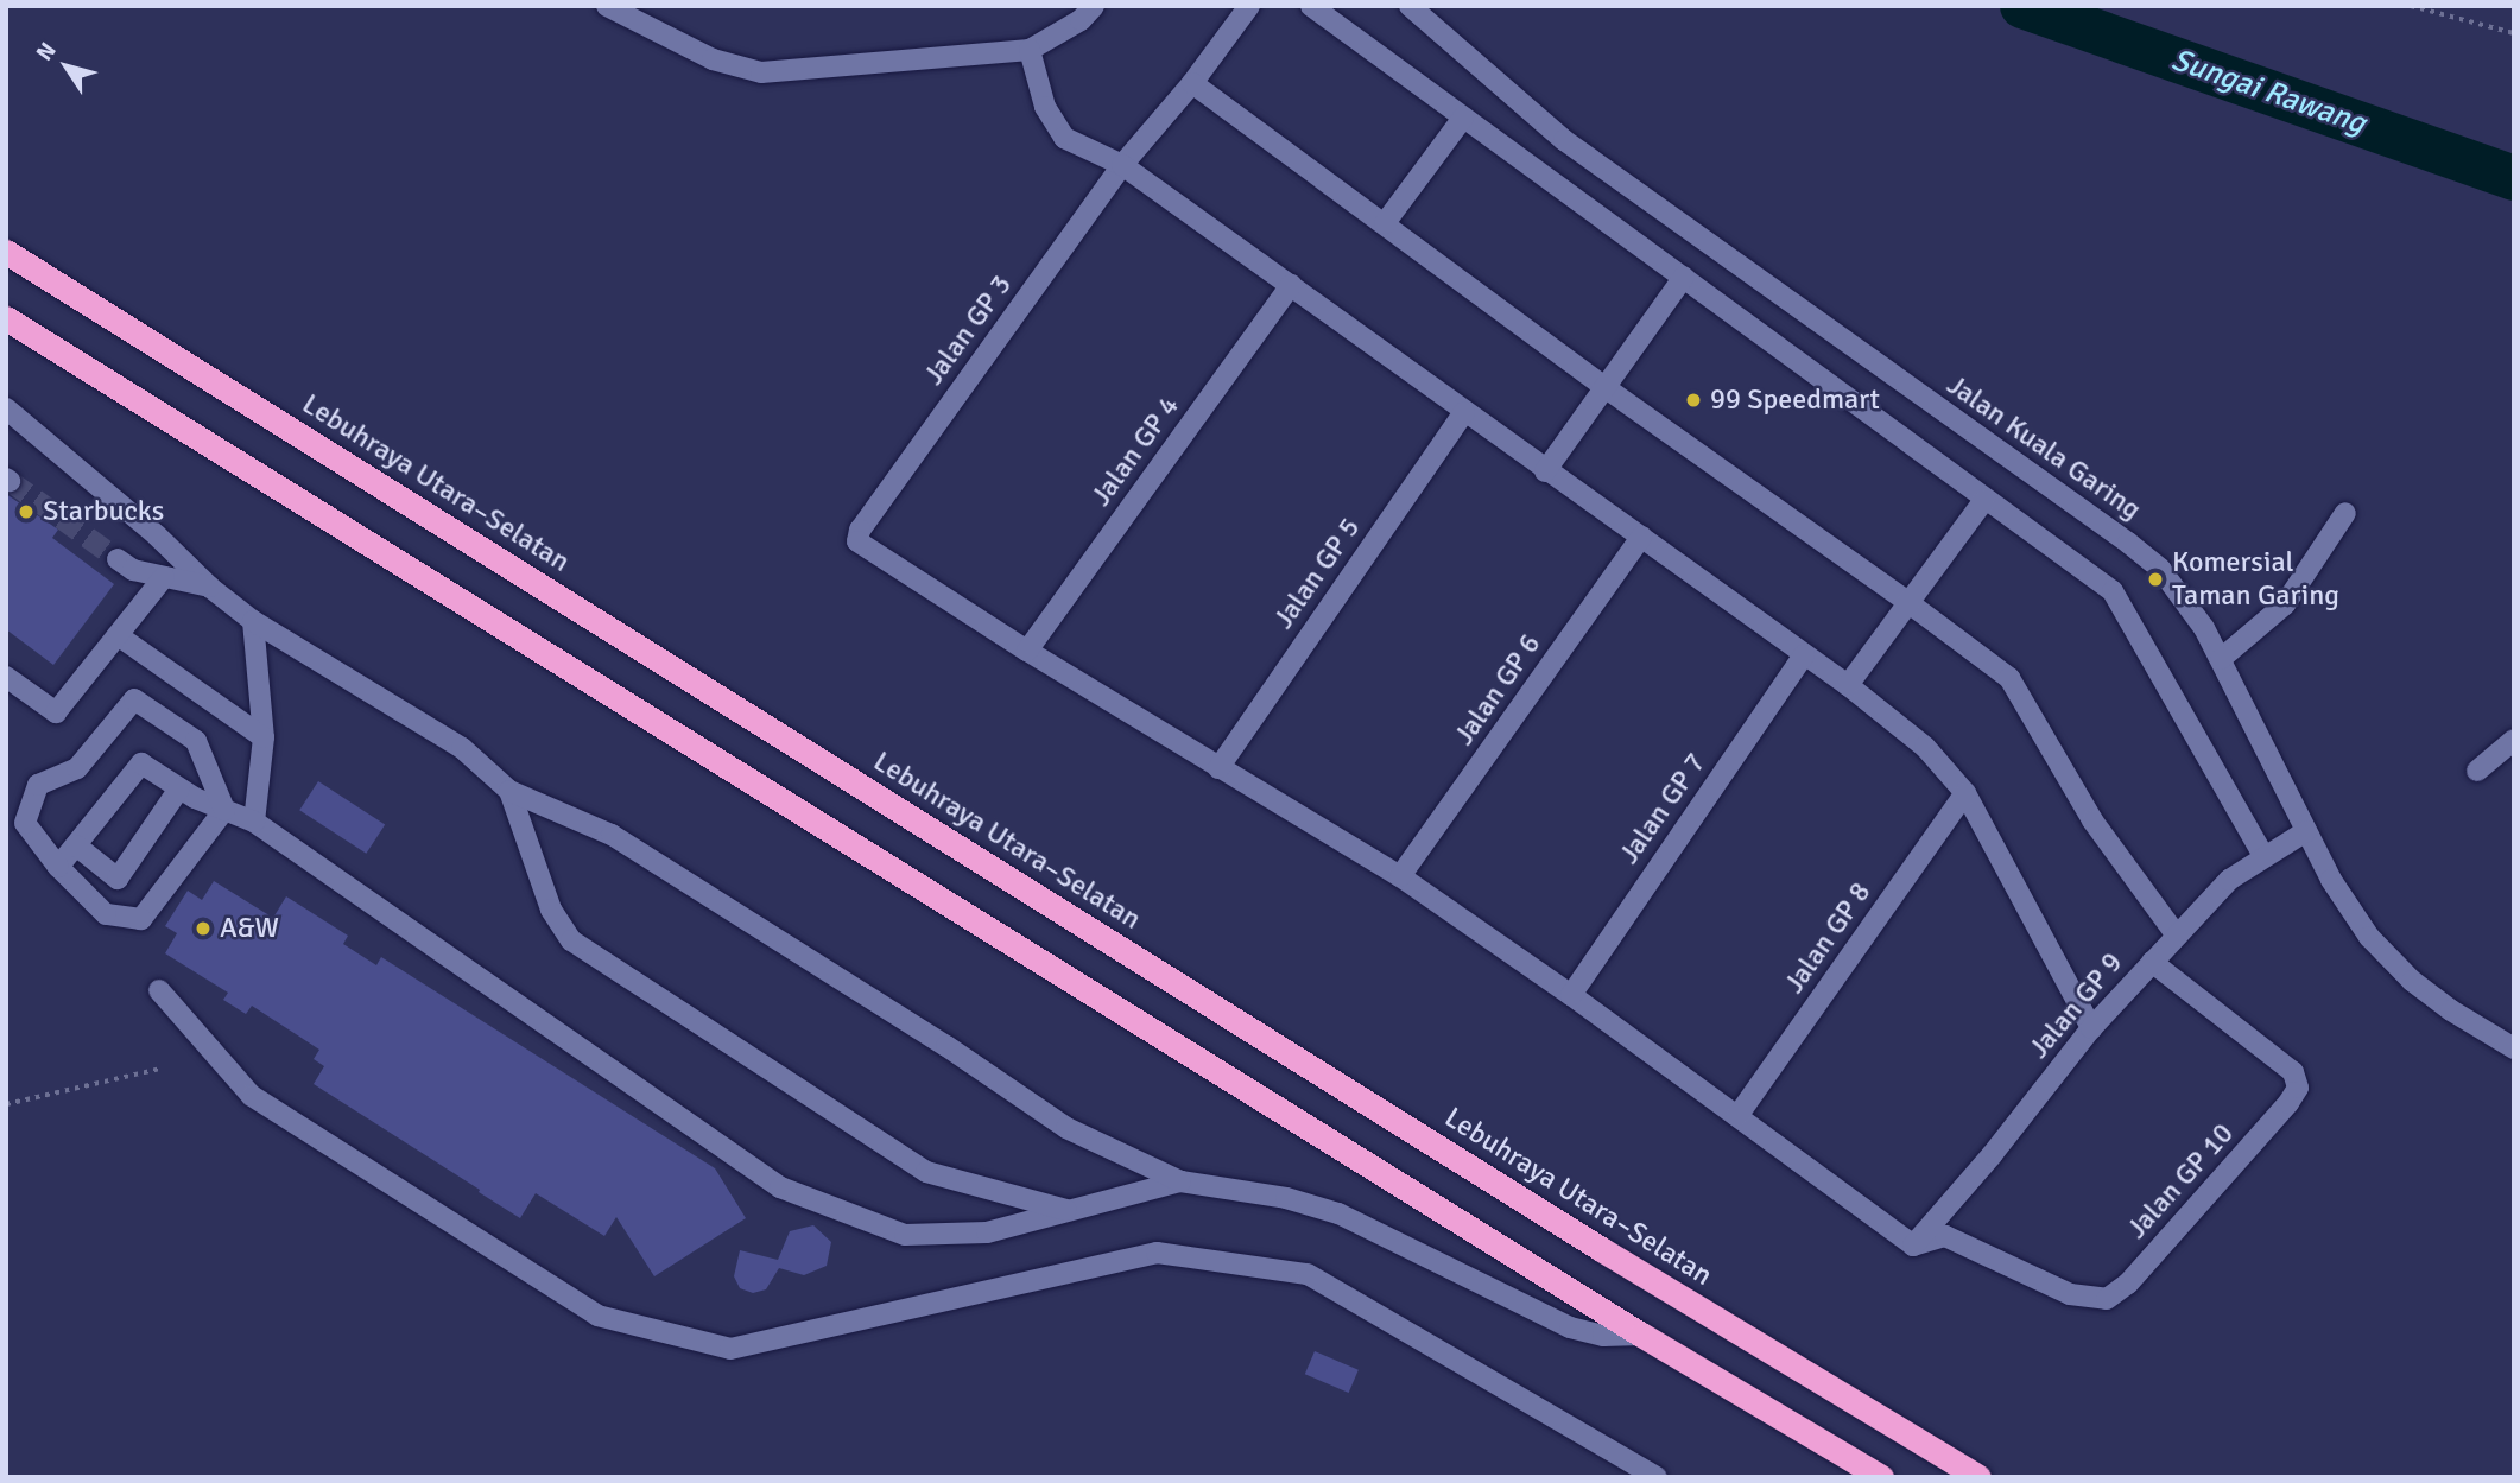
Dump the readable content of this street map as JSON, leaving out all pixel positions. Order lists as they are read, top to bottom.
{
  "streets": {
    "highway": ["Lebuhraya Utara–Selatan"],
    "street": [
      "Jalan GP 3",
      "Jalan Kuala Garing",
      "Jalan GP 4",
      "Jalan GP 5",
      "Jalan GP 6",
      "Jalan GP 7",
      "Jalan GP 8",
      "Jalan GP 9",
      "Jalan GP 10"
    ]
  },
  "crossings": [
    ["Jalan GP 3", "Jalan GP 4"],
    ["Jalan Kuala Garing", "Jalan GP 9"],
    ["Jalan GP 9", "Jalan GP 10"]
  ],
  "water": ["Sungai Rawang"],
  "places": [
    "99 Speedmart",
    "Starbucks",
    "Komersial Taman Garing",
    "A&W"
  ],
  "north": "top left"
}
